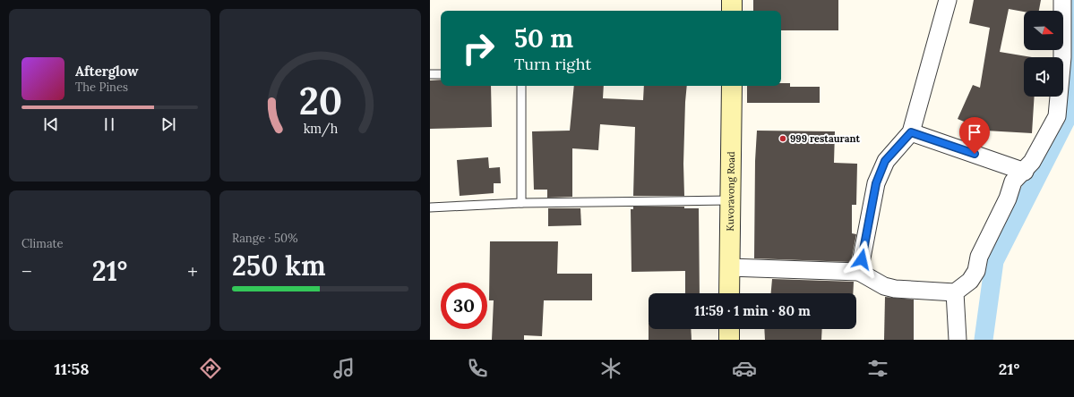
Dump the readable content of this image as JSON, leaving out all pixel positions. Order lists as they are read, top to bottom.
{
  "streets": {
    "street": ["Kuvoravong Road"]
  },
  "places": ["999 restaurant"],
  "north": "right",
  "page": {
    "turn": ["50 m", "Turn right"],
    "song": ["Afterglow", "The Pines"],
    "tile": [
      "Climate",
      ["Range · 50%", "250 km"]
    ],
    "heat": ["−", "21°", "+"],
    "limit": "30",
    "trip": "11:59 · 1 min · 80 m",
    "tabs": ["11:58", "21°"],
    "gauge": ["20", "km/h"]
  }
}
